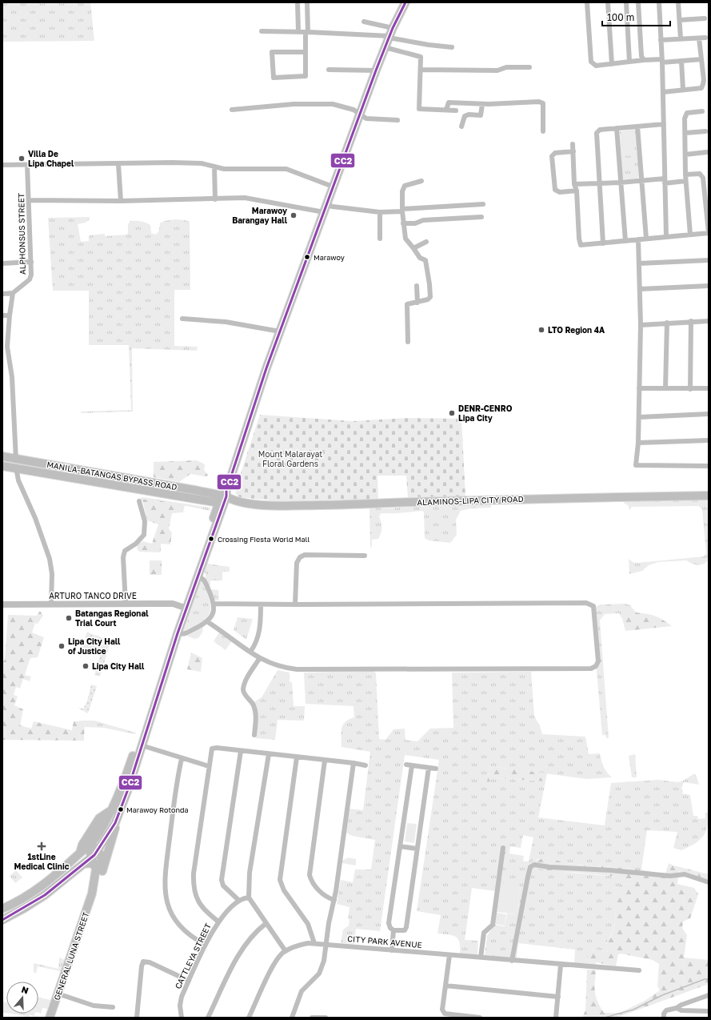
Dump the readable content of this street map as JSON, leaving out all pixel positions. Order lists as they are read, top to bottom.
{
  "streets": {
    "main road": ["MANILA-BATANGAS BYPASS ROAD", "ALAMINOS-LIPA CITY ROAD", "GENERAL LUNA STREET"],
    "street": [
      "ALPHONSUS STREET",
      "ARTURO TANCO DRIVE",
      "CITY PARK AVENUE",
      "CATTLEYA STREET"
    ]
  },
  "crossings": [
    ["MANILA-BATANGAS BYPASS ROAD", "ALAMINOS-LIPA CITY ROAD"]
  ],
  "parks": ["Mount Malarayat Floral Gardens"],
  "places": {
    "other": [
      "Villa De Lipa Chapel",
      "Marawoy Barangay Hall",
      "Marawoy",
      "LTO Region 4A",
      "DENR-CENRO Lipa City",
      "Crossing Fiesta World Mall",
      "Batangas Regional Trial Court",
      "Lipa City Hall of Justice",
      "Lipa City Hall",
      "Marawoy Rotonda"
    ],
    "health": ["1stLine Medical Clinic"]
  },
  "lines": ["transit line CC2"],
  "scale_bar": "100 m",
  "north": "top"
}
